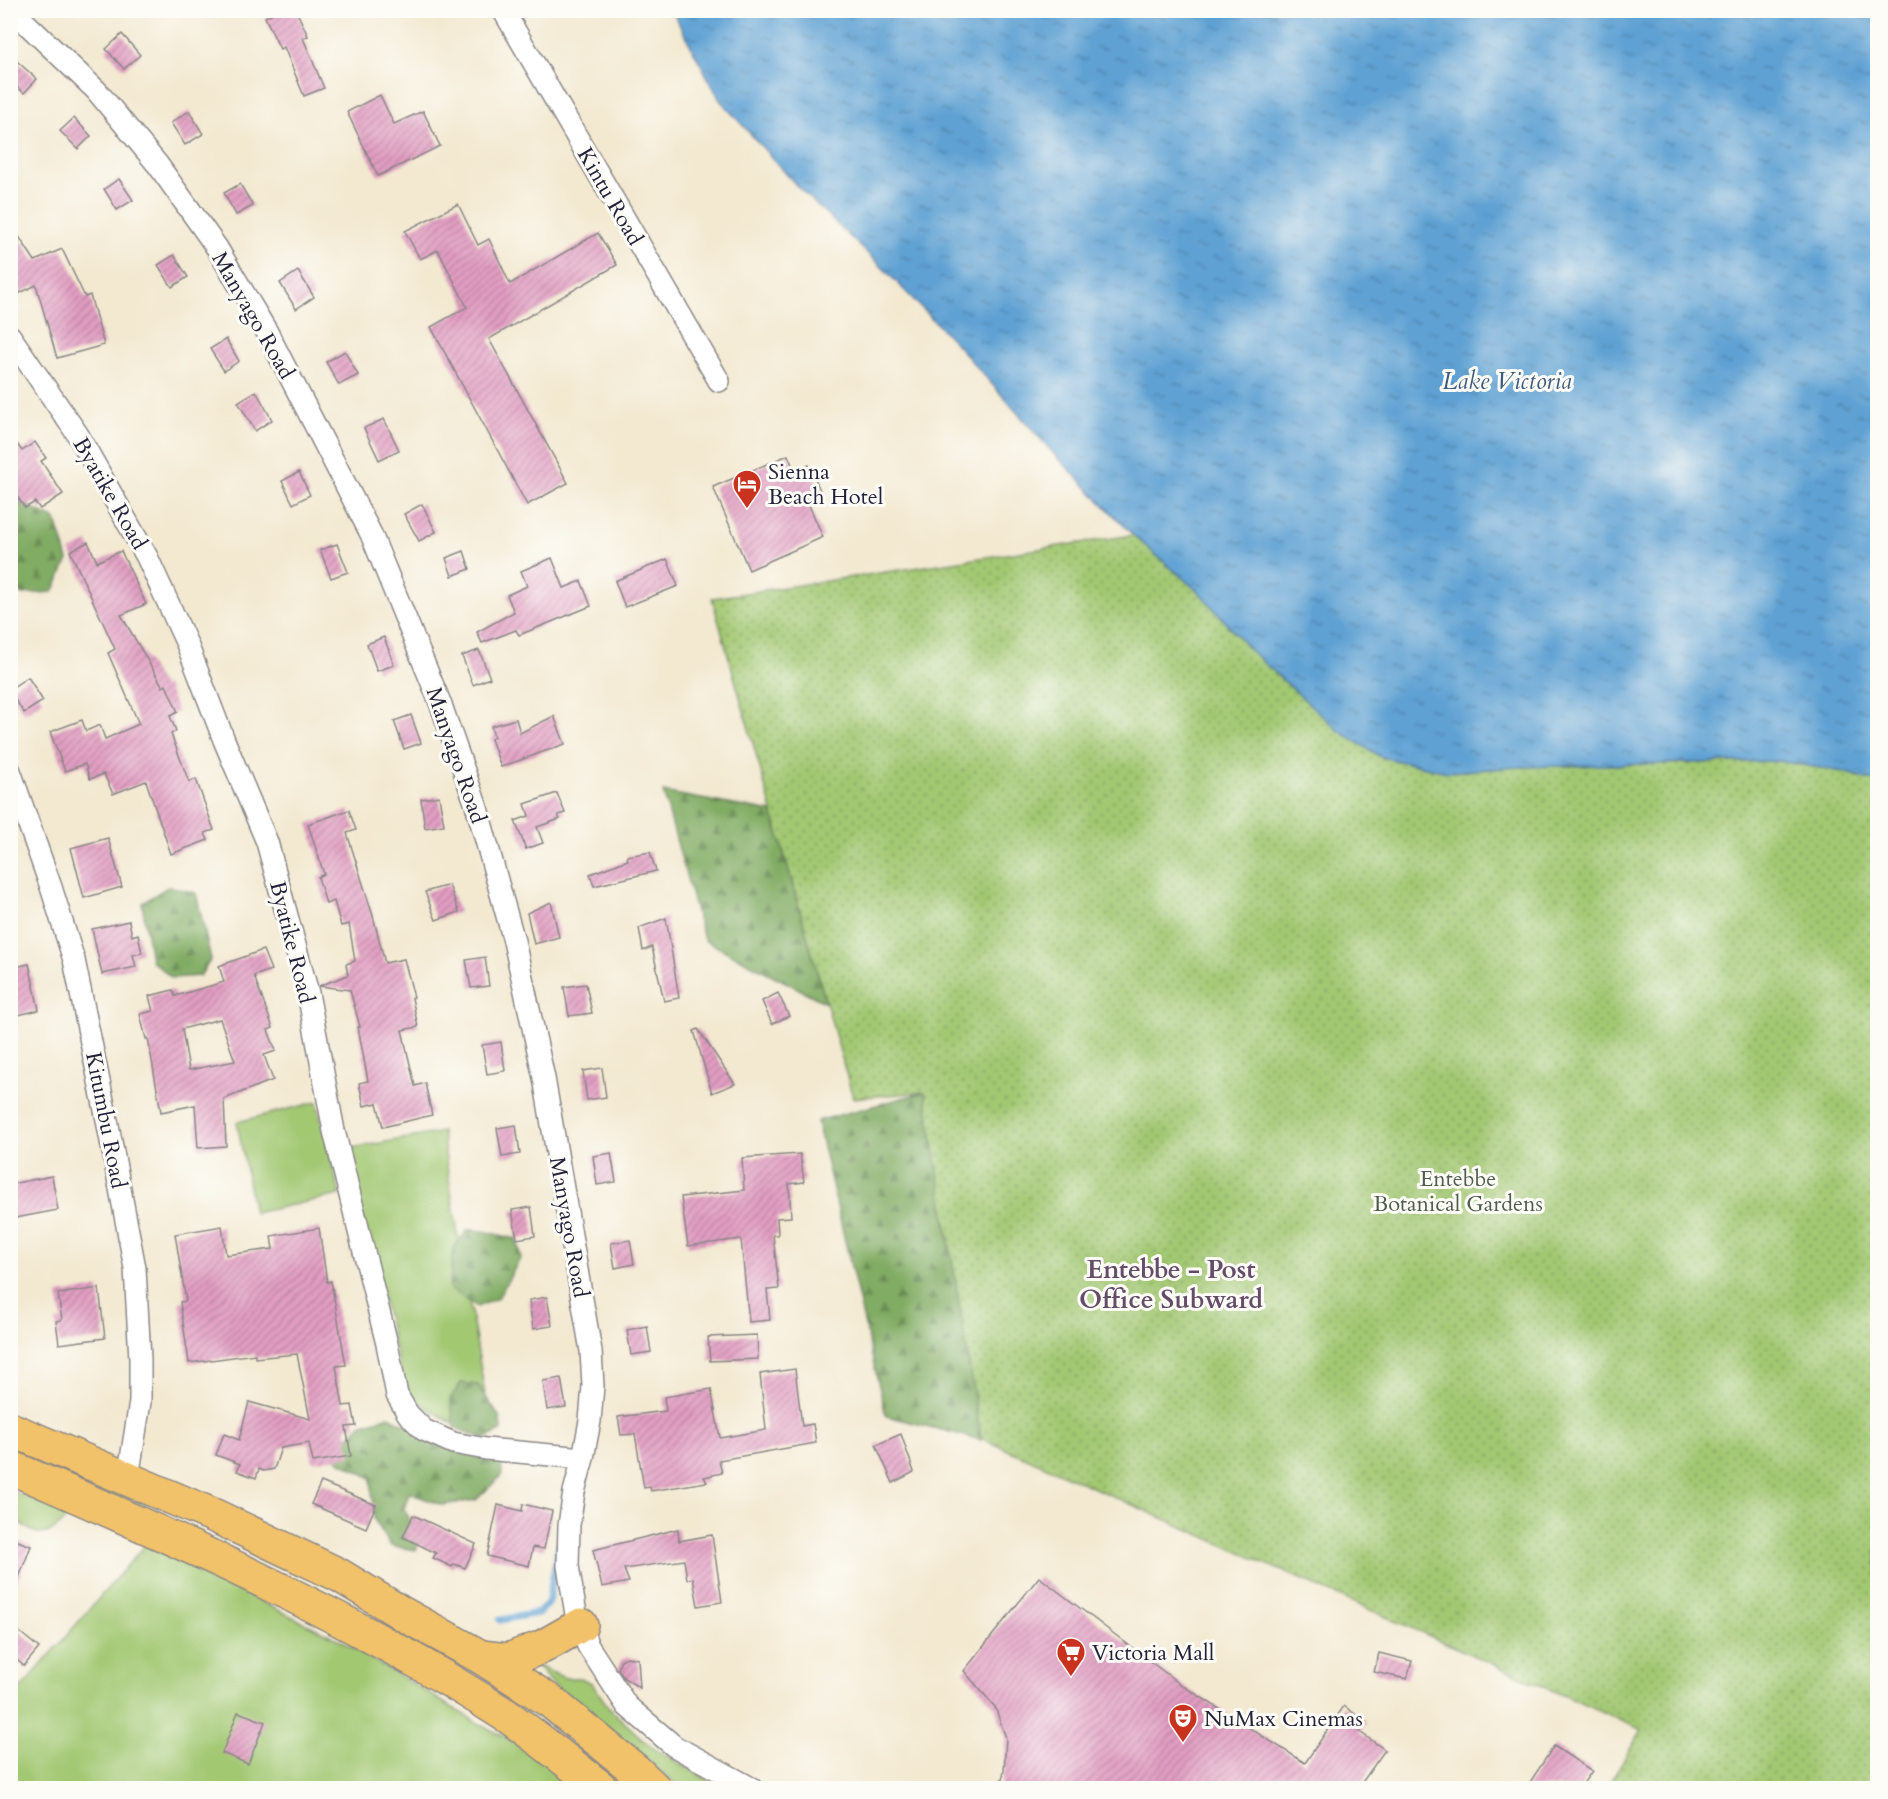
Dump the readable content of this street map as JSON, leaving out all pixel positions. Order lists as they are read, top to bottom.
{
  "streets": {
    "street": [
      "Kintu Road",
      "Manyago Road",
      "Byatike Road",
      "Kitumbu Road"
    ]
  },
  "crossings": [
    ["Manyago Road", "Byatike Road"]
  ],
  "districts": ["Entebbe - Post Office Subward"],
  "water": ["Lake Victoria"],
  "parks": ["Entebbe Botanical Gardens"],
  "places": {
    "hotel": ["Sienna Beach Hotel"],
    "supermarket": ["Victoria Mall"],
    "theatre": ["NuMax Cinemas"]
  }
}
